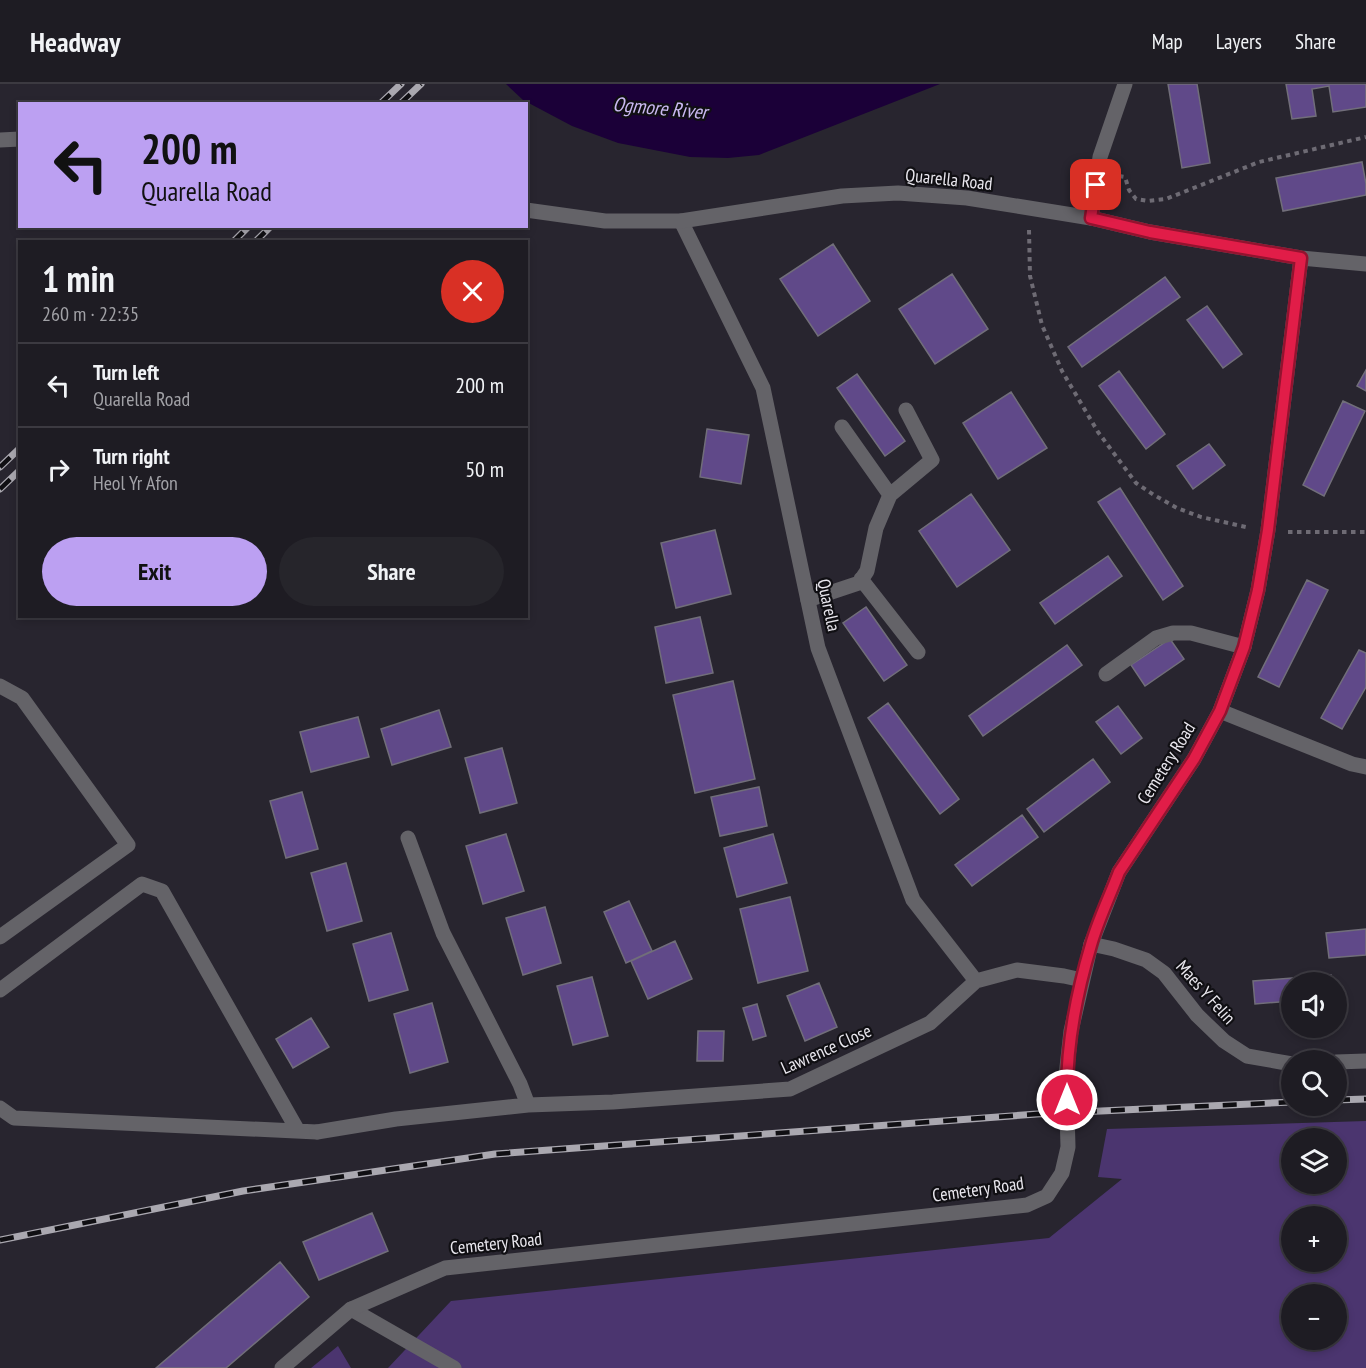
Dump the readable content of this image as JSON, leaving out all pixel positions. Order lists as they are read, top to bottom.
{
  "streets": {
    "street": [
      "Quarella Road",
      "Quarella",
      "Cemetery Road",
      "Maes Y Felin",
      "Lawrence Close"
    ]
  },
  "crossings": [
    ["Quarella Road", "Quarella"],
    ["Quarella Road", "Cemetery Road"],
    ["Quarella", "Lawrence Close"],
    ["Cemetery Road", "Maes Y Felin"],
    ["Cemetery Road", "Lawrence Close"]
  ],
  "water": ["Ogmore River"],
  "page": {
    "header": "Headway",
    "nav": ["Map", "Layers", "Share"],
    "turn": ["200 m", "Quarella Road"],
    "heading": ["1 min", "260 m · 22:35"],
    "list": [
      {
        "name": "Turn left",
        "note": "Quarella Road",
        "value": "200 m"
      },
      {
        "name": "Turn right",
        "note": "Heol Yr Afon",
        "value": "50 m"
      }
    ],
    "buttons": ["Exit", "Share"],
    "map_buttons": ["+", "−"]
  }
}
